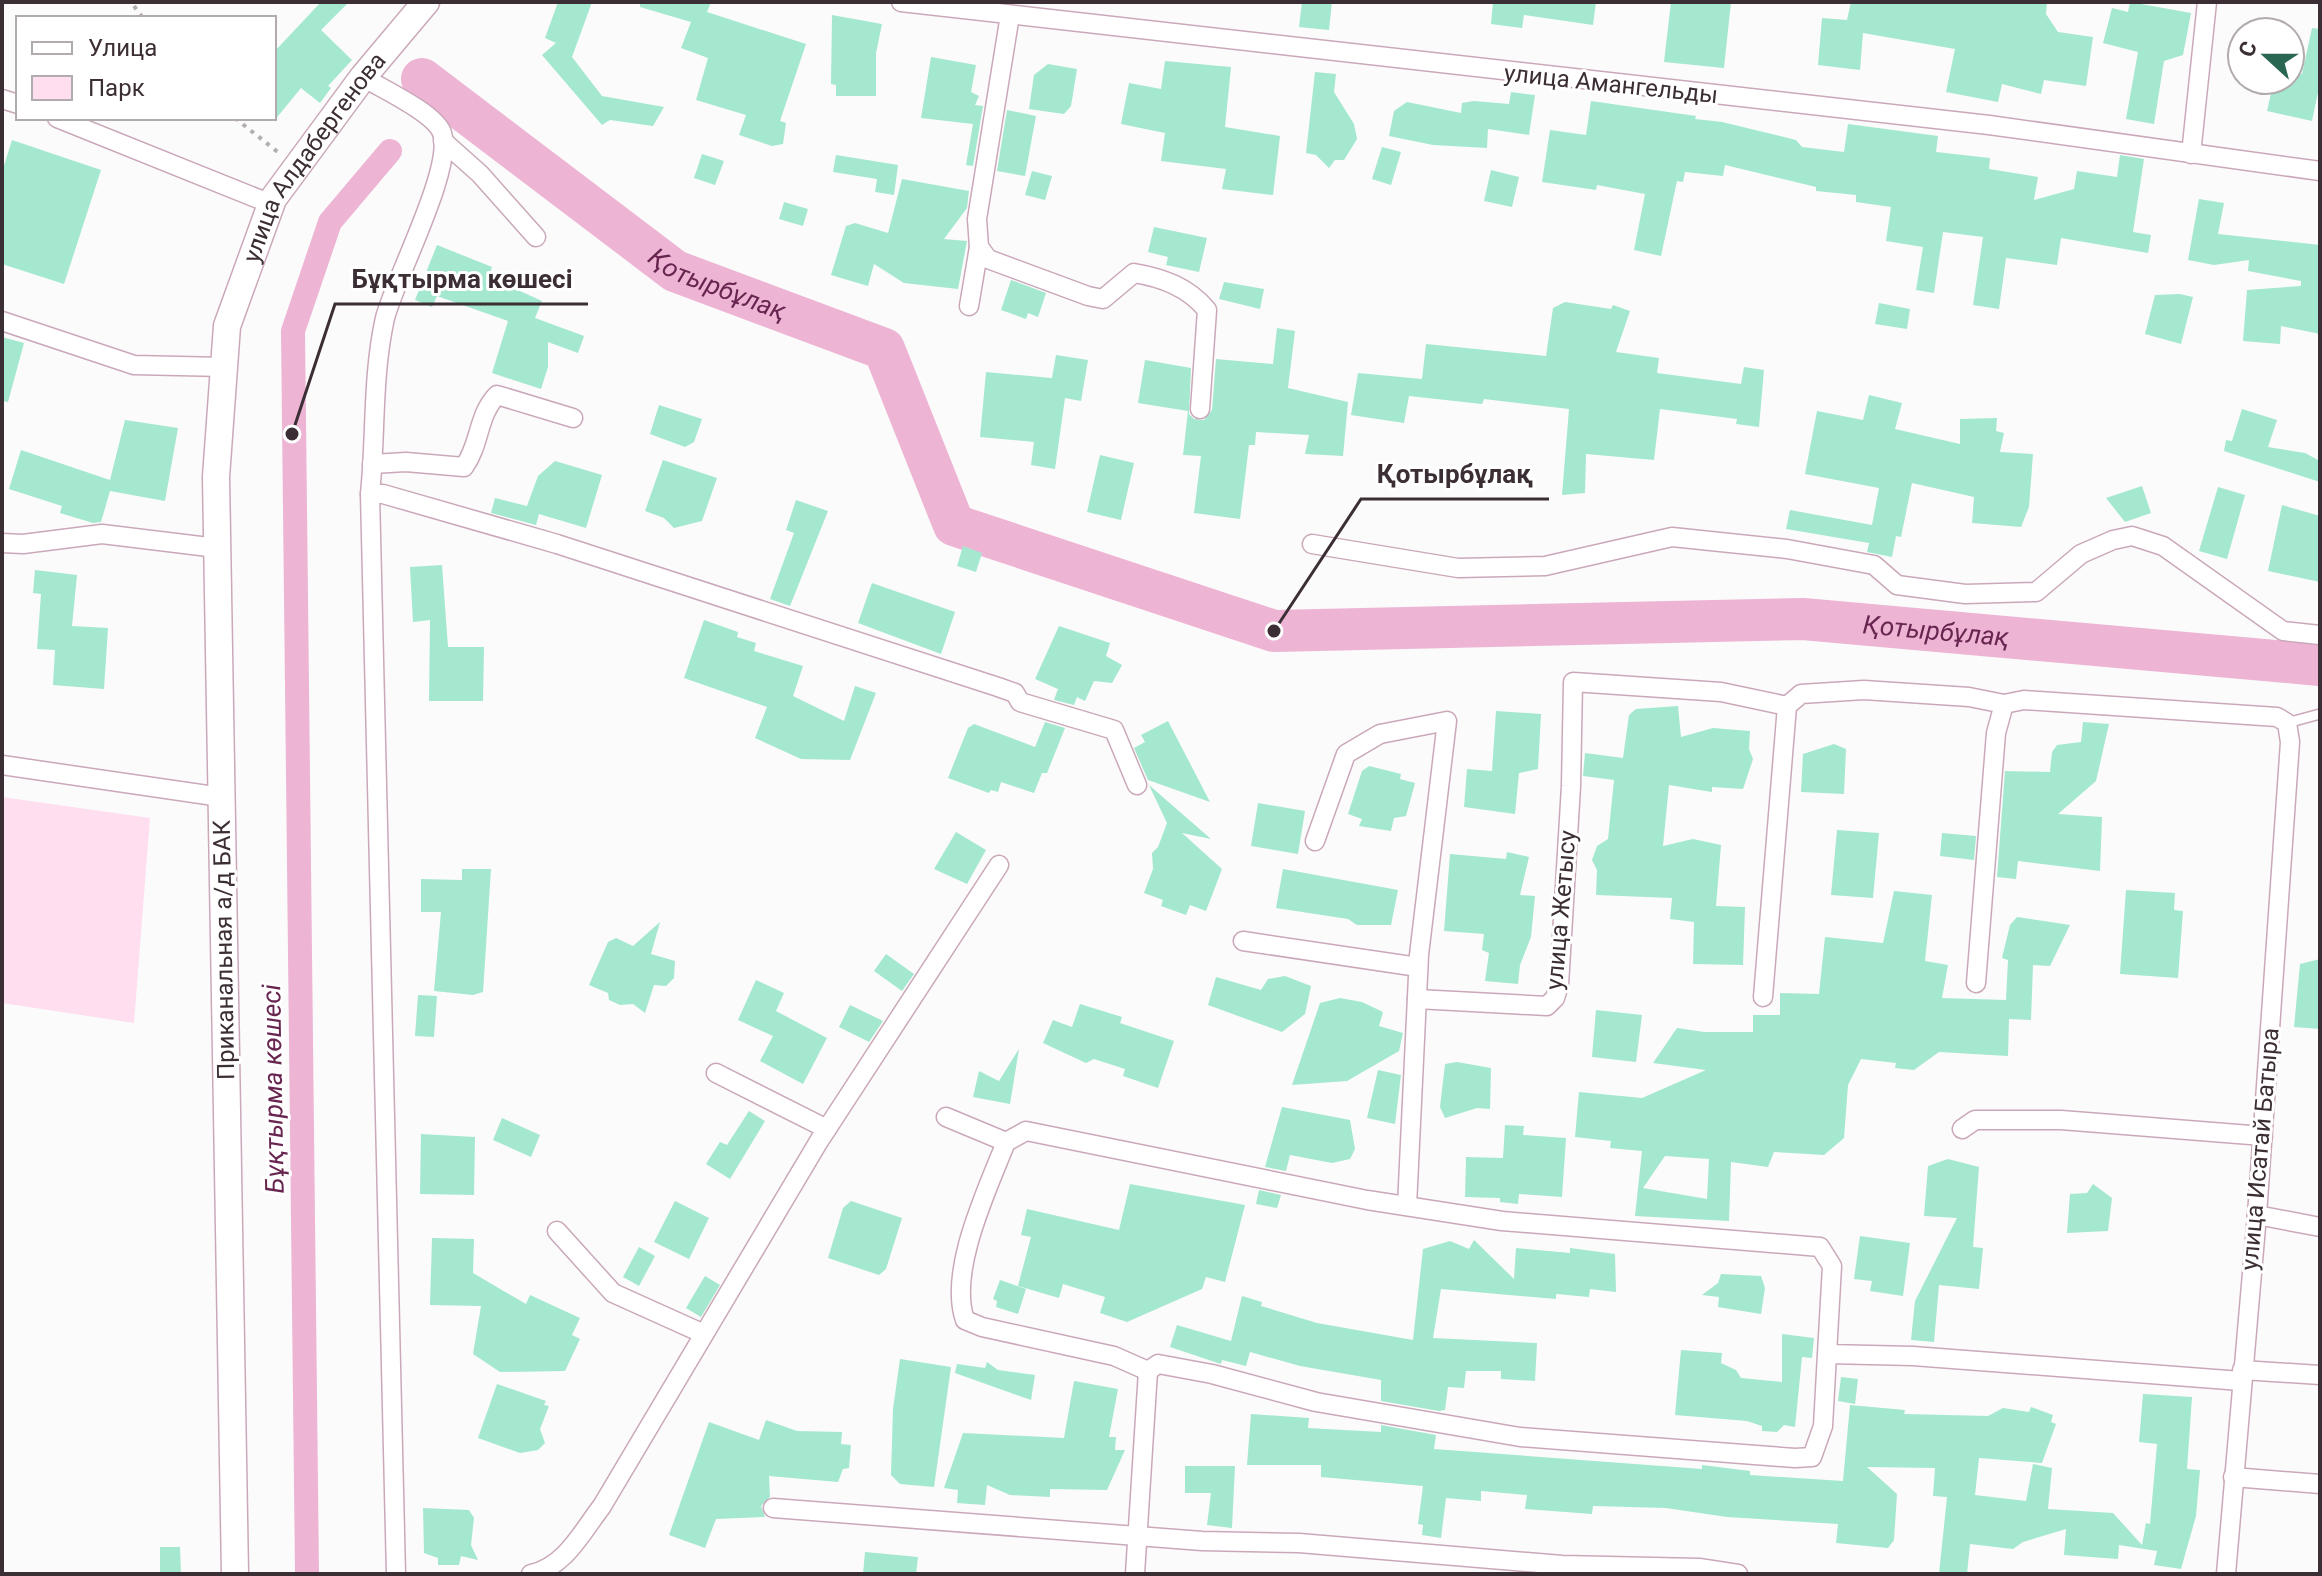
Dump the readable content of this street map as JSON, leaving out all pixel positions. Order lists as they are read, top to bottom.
{
  "streets": {
    "main road": ["улица Алдабергенова", "Приканальная а/д БАК"],
    "street": ["улица Амангельды", "улица Жетысу", "улица Исатай Батыра"]
  },
  "crossings": [
    ["улица Алдабергенова", "Приканальная а/д БАК"]
  ],
  "water": ["Қотырбұлақ", "Бұқтырма көшесі"],
  "places": ["Бұқтырма көшесі", "Қотырбұлақ"],
  "legend": ["Улица", "Парк"],
  "north": "left"
}
